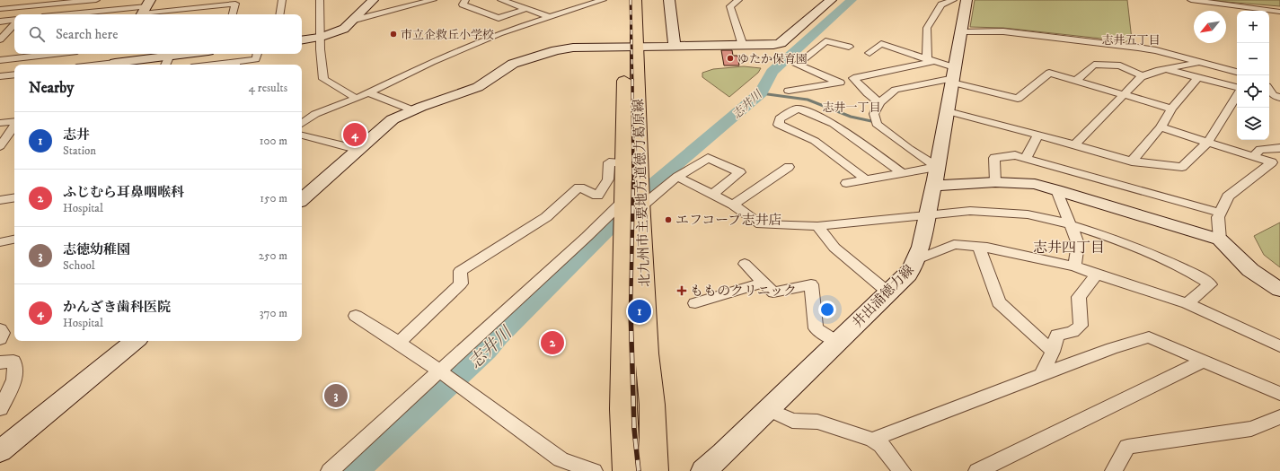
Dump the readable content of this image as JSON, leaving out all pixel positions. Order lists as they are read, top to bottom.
{
  "streets": {
    "main road": ["北九州市主要地方道徳力葛原線"],
    "street": ["井出浦徳力線"]
  },
  "districts": ["志井五丁目", "志井一丁目", "志井四丁目"],
  "water": ["志井川"],
  "places": {
    "other": ["市立企救丘小学校", "ゆたか保育園", "エフコープ志井店"],
    "health": ["もものクリニック"]
  },
  "north": "bottom left",
  "page": {
    "map_buttons": ["+", "−"],
    "search": "Search here",
    "heading": ["Nearby", "4 results"],
    "list": [
      {
        "mark": "1",
        "name": "志井",
        "note": "Station",
        "value": "100 m"
      },
      {
        "mark": "2",
        "name": "ふじむら耳鼻咽喉科",
        "note": "Hospital",
        "value": "150 m"
      },
      {
        "mark": "3",
        "name": "志徳幼稚園",
        "note": "School",
        "value": "250 m"
      },
      {
        "mark": "4",
        "name": "かんざき歯科医院",
        "note": "Hospital",
        "value": "370 m"
      }
    ],
    "pins": [
      "4",
      "1",
      "2",
      "3"
    ]
  }
}
